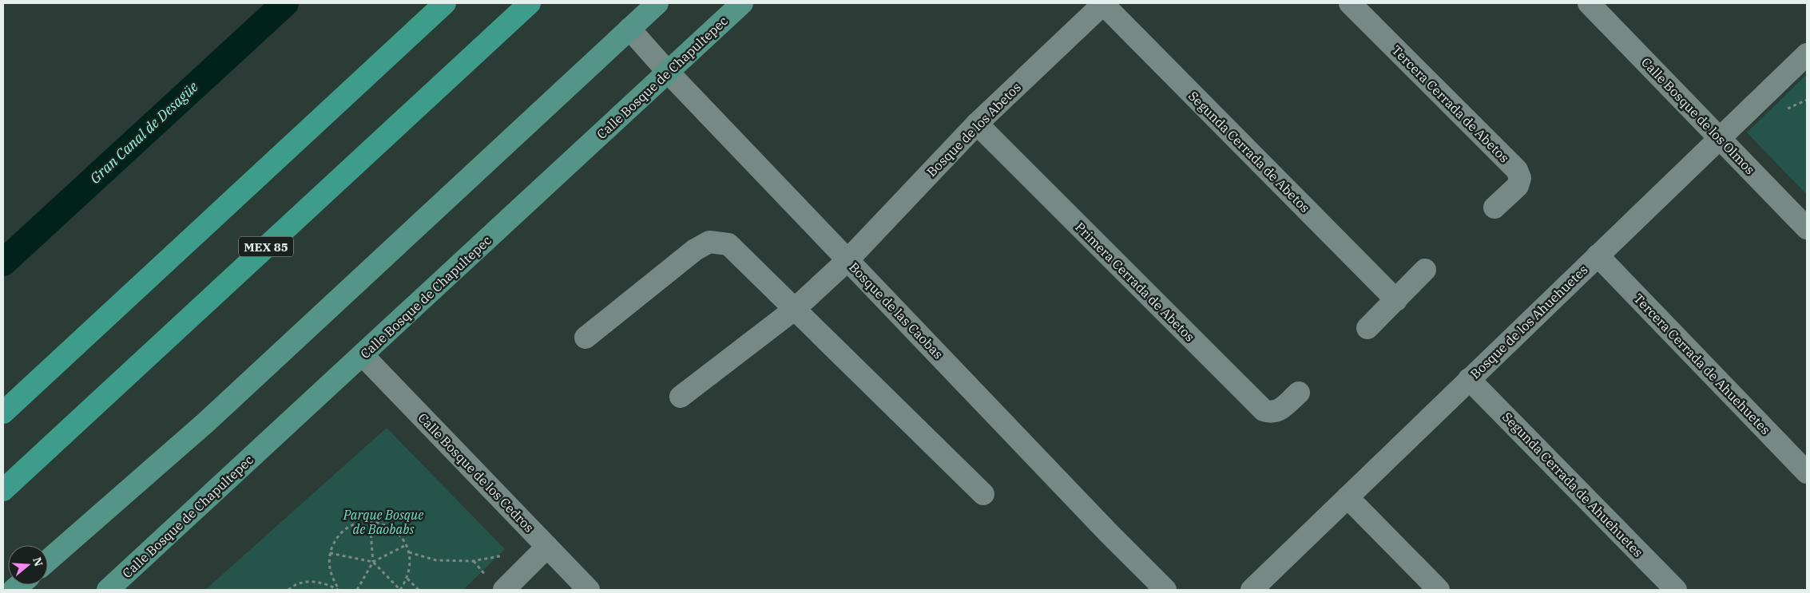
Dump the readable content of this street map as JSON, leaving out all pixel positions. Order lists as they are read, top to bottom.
{
  "streets": {
    "highway": ["MEX 85"],
    "main road": ["Calle Bosque de Chapultepec"],
    "street": [
      "Tercera Cerrada de Abetos",
      "Calle Bosque de los Olmos",
      "Bosque de los Abetos",
      "Segunda Cerrada de Abetos",
      "Primera Cerrada de Abetos",
      "Bosque de las Caobas",
      "Bosque de los Ahuehuetes",
      "Tercera Cerrada de Ahuehuetes",
      "Calle Bosque de los Cedros",
      "Segunda Cerrada de Ahuehuetes"
    ]
  },
  "crossings": [
    ["Calle Bosque de Chapultepec", "Bosque de las Caobas"],
    ["Calle Bosque de Chapultepec", "Calle Bosque de los Cedros"],
    ["Calle Bosque de los Olmos", "Bosque de los Ahuehuetes"],
    ["Bosque de los Abetos", "Segunda Cerrada de Abetos"],
    ["Bosque de los Abetos", "Primera Cerrada de Abetos"],
    ["Bosque de los Abetos", "Bosque de las Caobas"],
    ["Bosque de los Ahuehuetes", "Tercera Cerrada de Ahuehuetes"],
    ["Bosque de los Ahuehuetes", "Segunda Cerrada de Ahuehuetes"]
  ],
  "water": ["Gran Canal de Desagüe"],
  "parks": ["Parque Bosque de Baobabs"],
  "north": "right"
}
